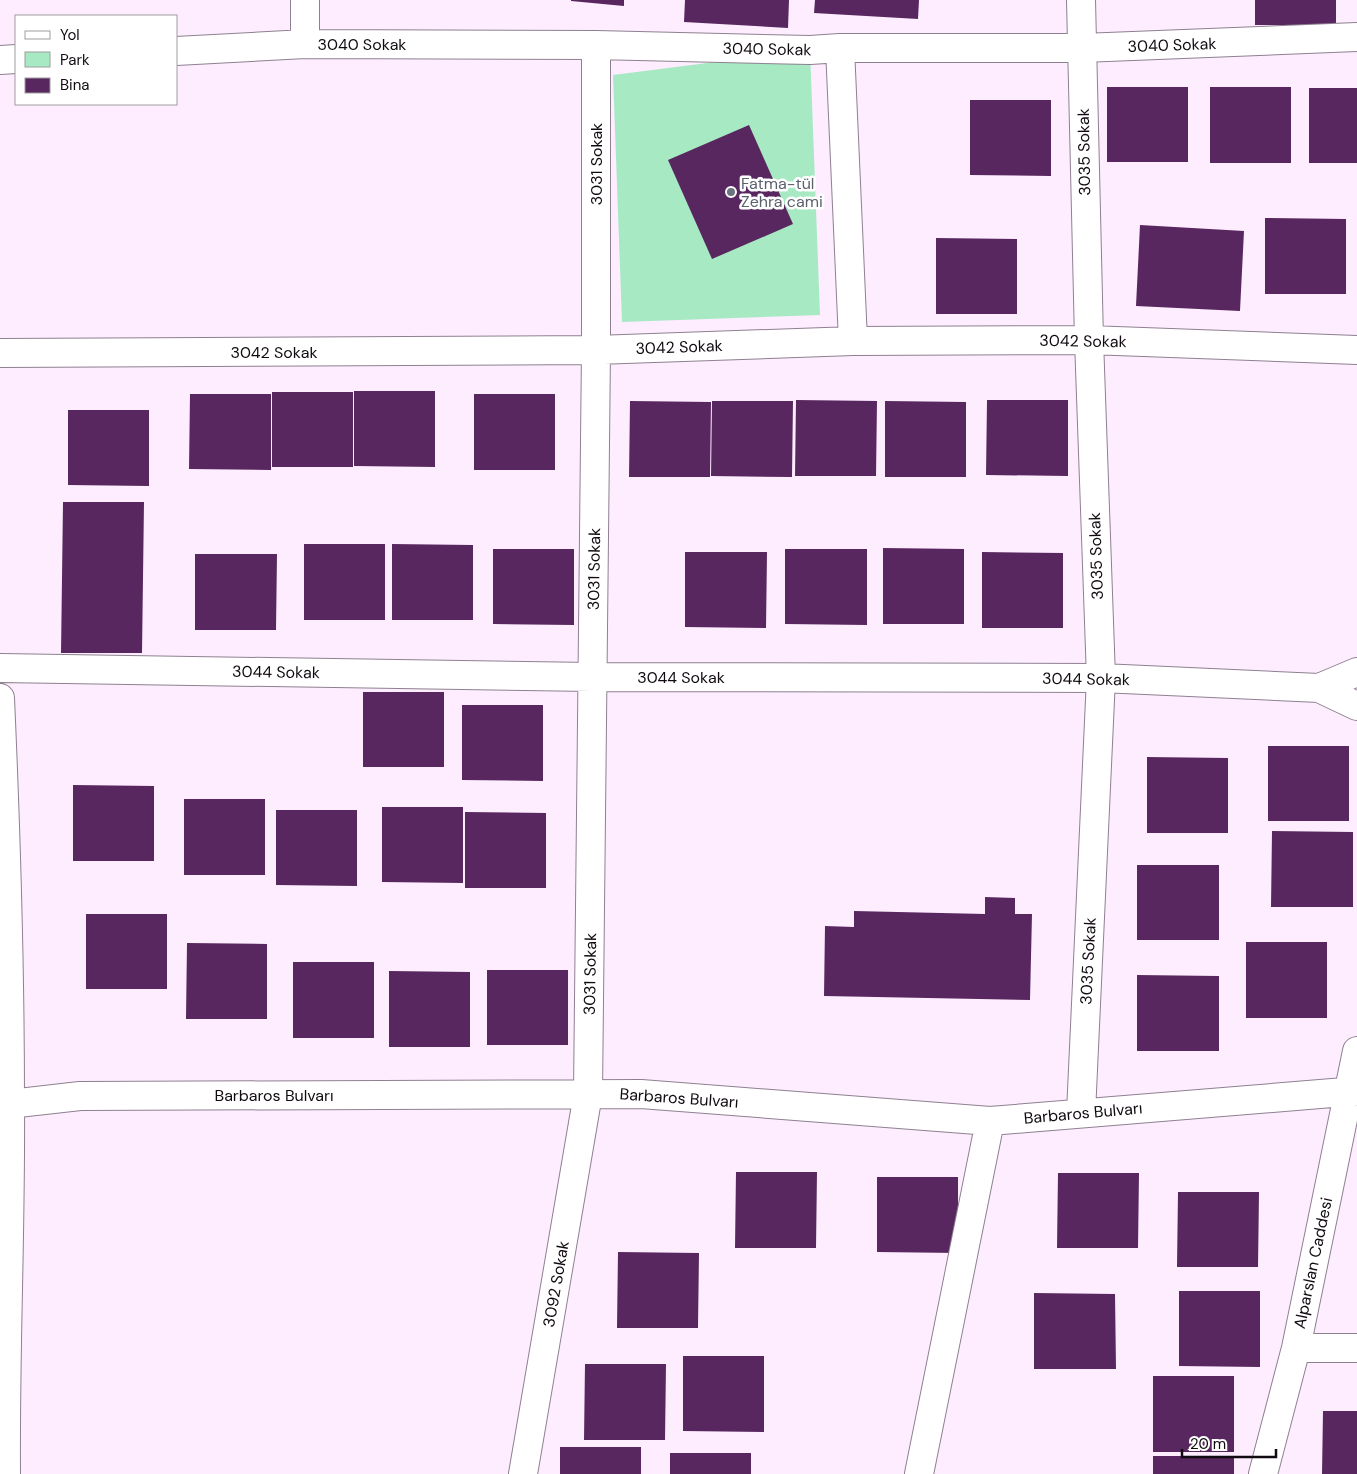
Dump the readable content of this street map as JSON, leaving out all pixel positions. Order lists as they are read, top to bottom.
{
  "streets": {
    "street": [
      "3040 Sokak",
      "3035 Sokak",
      "3031 Sokak",
      "3042 Sokak",
      "3044 Sokak",
      "Barbaros Bulvarı",
      "Alparslan Caddesi",
      "3092 Sokak"
    ]
  },
  "crossings": [
    ["3040 Sokak", "3035 Sokak"],
    ["3040 Sokak", "3031 Sokak"],
    ["3035 Sokak", "3042 Sokak"],
    ["3035 Sokak", "3044 Sokak"],
    ["3035 Sokak", "Barbaros Bulvarı"],
    ["3031 Sokak", "3042 Sokak"],
    ["3031 Sokak", "3044 Sokak"],
    ["3031 Sokak", "Barbaros Bulvarı"],
    ["3031 Sokak", "3092 Sokak"],
    ["Barbaros Bulvarı", "Alparslan Caddesi"],
    ["Barbaros Bulvarı", "3092 Sokak"]
  ],
  "places": ["Fatma-tül Zehra cami"],
  "legend": ["Yol", "Park", "Bina"],
  "scale_bar": "20 m"
}
